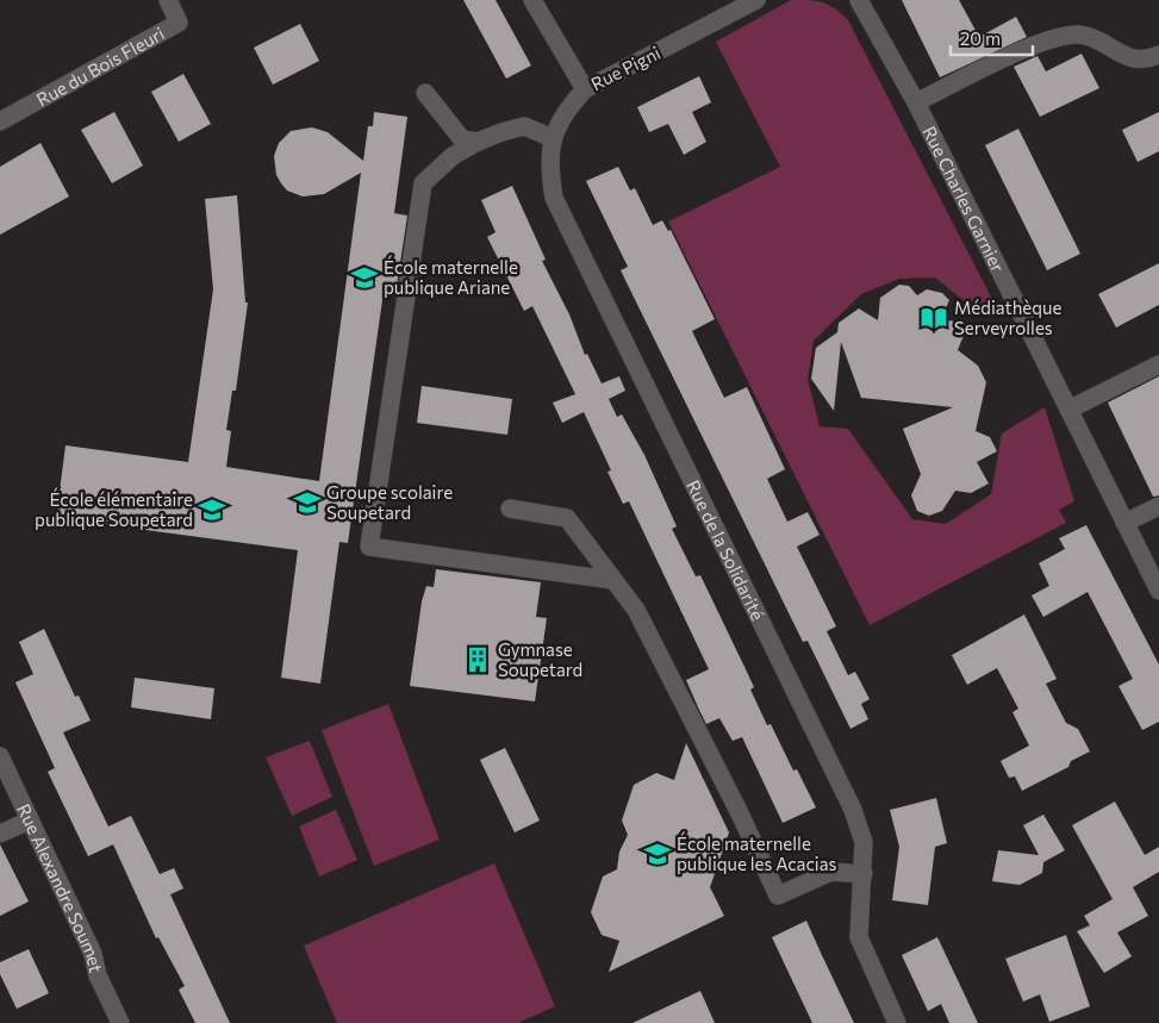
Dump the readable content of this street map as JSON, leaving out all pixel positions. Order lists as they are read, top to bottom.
{
  "streets": {
    "street": [
      "Rue du Bois Fleuri",
      "Rue Pigni",
      "Rue Charles Garnier",
      "Rue de la Solidarité",
      "Rue Alexandre Soumet"
    ]
  },
  "crossings": [
    ["Rue Pigni", "Rue de la Solidarité"]
  ],
  "places": {
    "school or university": [
      "École maternelle publique Ariane",
      "Groupe scolaire Soupetard",
      "École élémentaire publique Soupetard",
      "École maternelle publique les Acacias"
    ],
    "library": ["Médiathèque Serveyrolles"],
    "building": ["Gymnase Soupetard"]
  },
  "scale_bar": "20 m"
}
